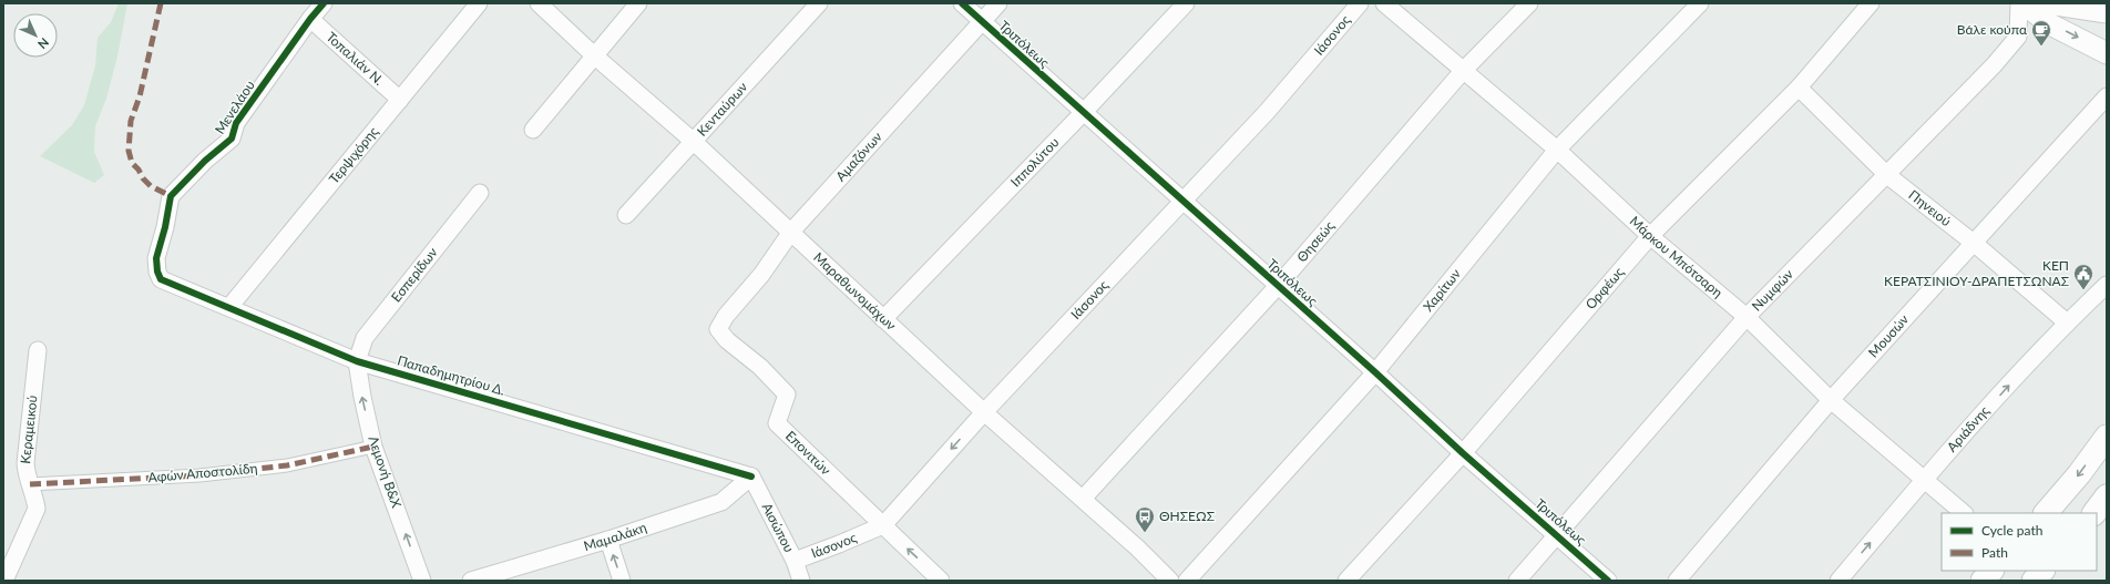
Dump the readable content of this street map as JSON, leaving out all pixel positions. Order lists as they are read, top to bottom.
{
  "streets": {
    "street": [
      "Ιάσονος",
      "Τριπόλεως",
      "Τοπαλιάν Ν.",
      "Μενελάου",
      "Κενταύρων",
      "Τερψιχόρης",
      "Αμαζόνων",
      "Ιππολύτου",
      "Πηνειού",
      "Θησεώς",
      "Μάρκου Μπότσαρη",
      "Εσπερίδων",
      "Ορφέως",
      "Χαρίτων",
      "Νυμφών",
      "Μαραθωνομάχων",
      "Μουσών",
      "Παπαδημητρίου Δ.",
      "Κεραμεικού",
      "Αριάδνης",
      "Επονιτών",
      "Λεμονή Β&Χ",
      "Αφών Αποστολίδη",
      "Αισώπου",
      "Μαμαλάκη"
    ]
  },
  "crossings": [
    ["Ιάσονος", "Τριπόλεως"],
    ["Ιάσονος", "Μαραθωνομάχων"],
    ["Ιάσονος", "Επονιτών"],
    ["Ιάσονος", "Αισώπου"],
    ["Τριπόλεως", "Αμαζόνων"],
    ["Τριπόλεως", "Ιππολύτου"],
    ["Τριπόλεως", "Θησεώς"],
    ["Τριπόλεως", "Ορφέως"],
    ["Τριπόλεως", "Χαρίτων"],
    ["Τριπόλεως", "Νυμφών"],
    ["Τοπαλιάν Ν.", "Μενελάου"],
    ["Τοπαλιάν Ν.", "Τερψιχόρης"],
    ["Μενελάου", "Παπαδημητρίου Δ."],
    ["Κενταύρων", "Μαραθωνομάχων"],
    ["Τερψιχόρης", "Παπαδημητρίου Δ."],
    ["Αμαζόνων", "Μαραθωνομάχων"],
    ["Αμαζόνων", "Επονιτών"],
    ["Ιππολύτου", "Μαραθωνομάχων"],
    ["Πηνειού", "Ορφέως"],
    ["Πηνειού", "Νυμφών"],
    ["Πηνειού", "Μουσών"],
    ["Πηνειού", "Αριάδνης"],
    ["Θησεώς", "Μάρκου Μπότσαρη"],
    ["Θησεώς", "Μαραθωνομάχων"],
    ["Μάρκου Μπότσαρη", "Ορφέως"],
    ["Μάρκου Μπότσαρη", "Χαρίτων"],
    ["Μάρκου Μπότσαρη", "Νυμφών"],
    ["Μάρκου Μπότσαρη", "Μουσών"],
    ["Μάρκου Μπότσαρη", "Αριάδνης"],
    ["Εσπερίδων", "Παπαδημητρίου Δ."],
    ["Εσπερίδων", "Λεμονή Β&Χ"],
    ["Παπαδημητρίου Δ.", "Λεμονή Β&Χ"],
    ["Παπαδημητρίου Δ.", "Αισώπου"],
    ["Παπαδημητρίου Δ.", "Μαμαλάκη"],
    ["Κεραμεικού", "Αφών Αποστολίδη"],
    ["Λεμονή Β&Χ", "Αφών Αποστολίδη"],
    ["Αισώπου", "Μαμαλάκη"]
  ],
  "one_way": ["Αριάδνης", "Λεμονή Β&Χ"],
  "places": {
    "cafe": ["Βάλε κούπα"],
    "public building": ["ΚΕΠ ΚΕΡΑΤΣΙΝΙΟΥ-ΔΡΑΠΕΤΣΩΝΑΣ"],
    "bus stop": ["ΘΗΣΕΩΣ"]
  },
  "legend": ["Cycle path", "Path"],
  "north": "bottom right"
}
